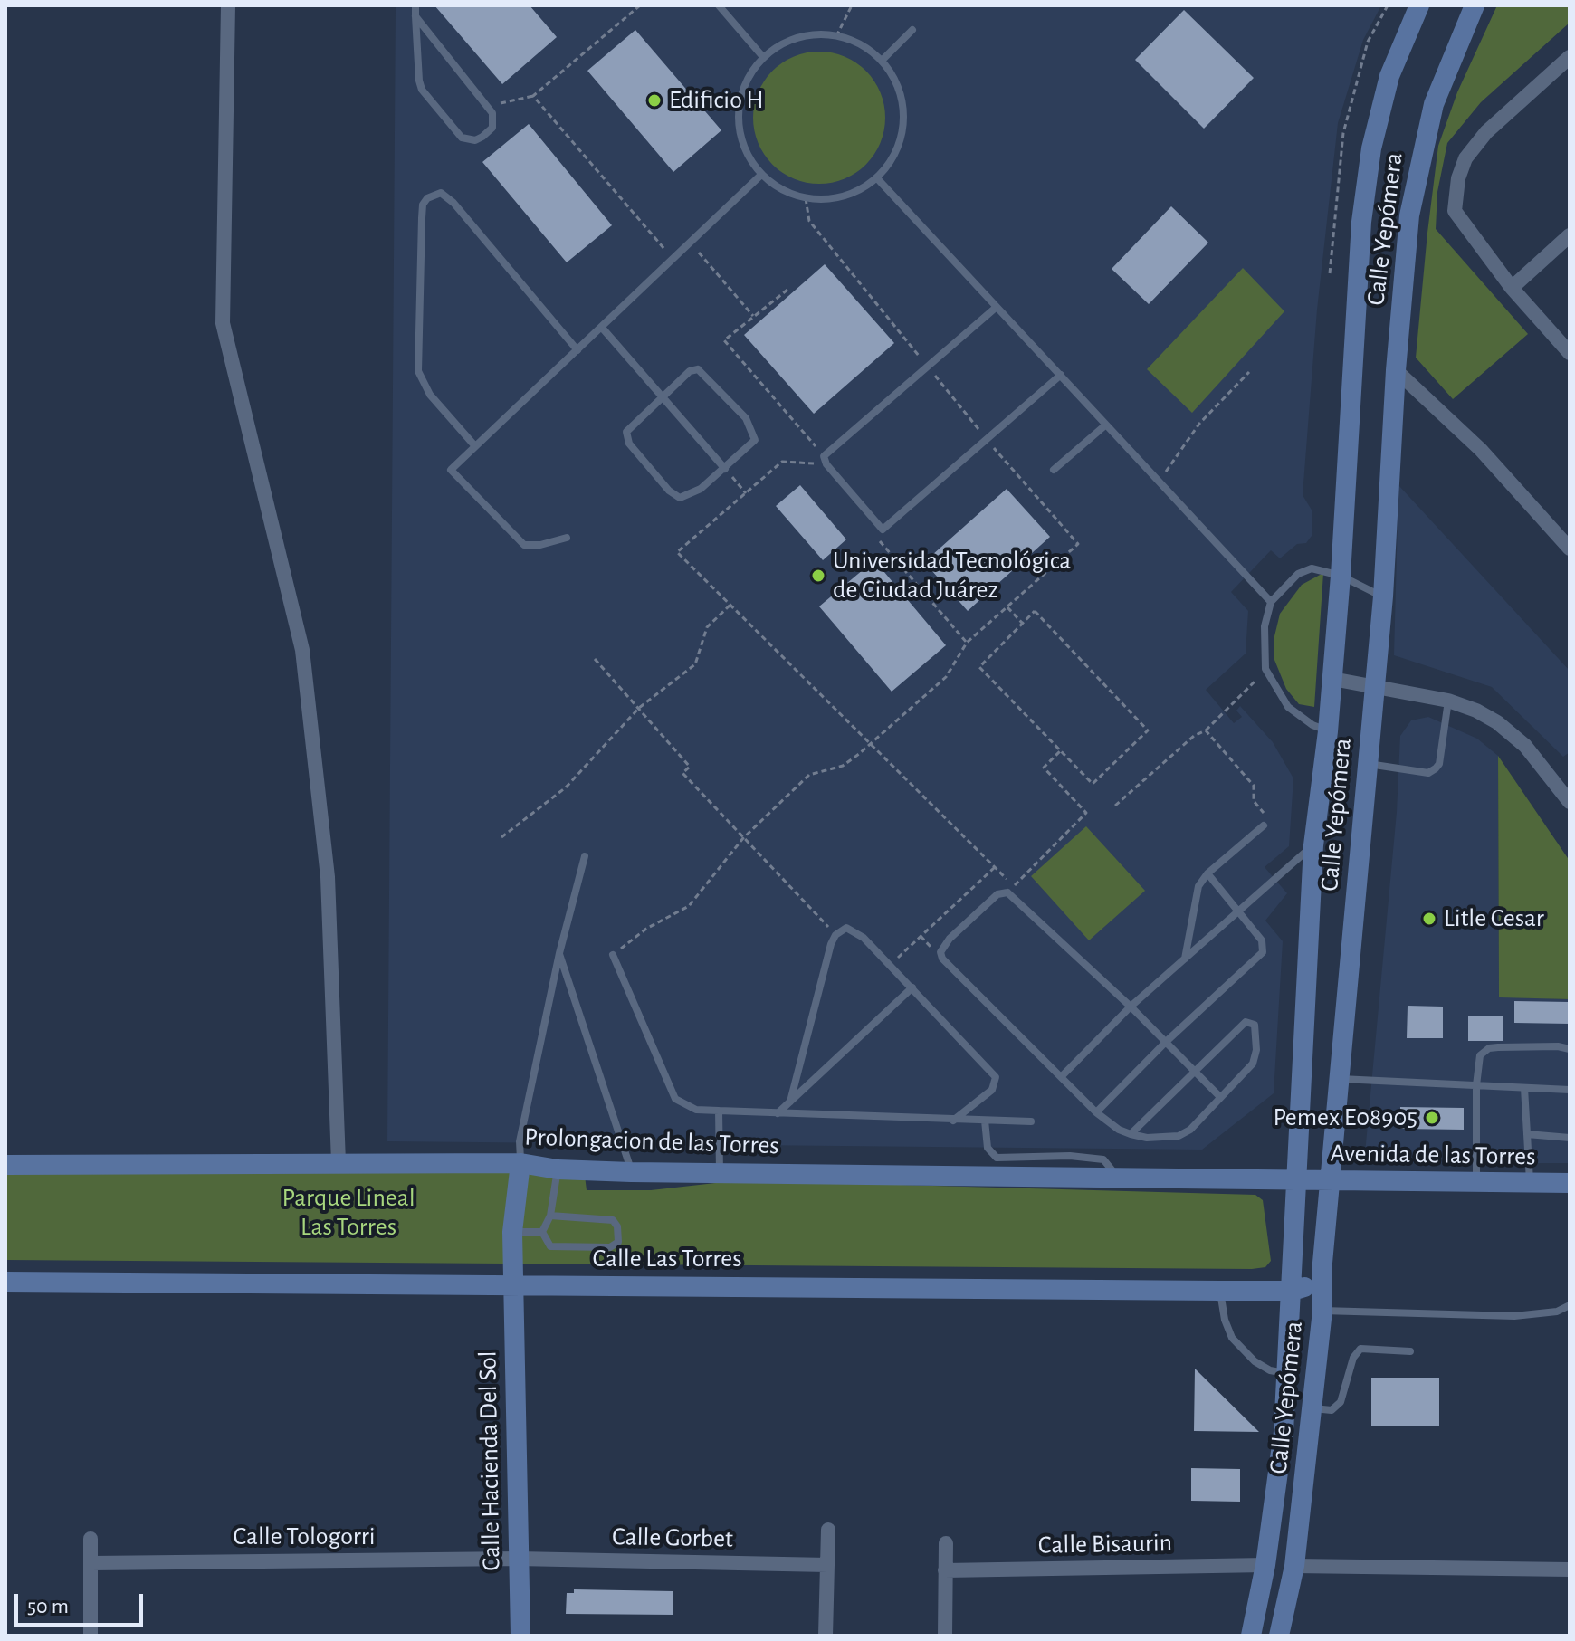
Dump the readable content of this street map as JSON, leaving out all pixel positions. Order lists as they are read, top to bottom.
{
  "streets": {
    "main road": [
      "Calle Yepómera",
      "Prolongacion de las Torres",
      "Avenida de las Torres",
      "Calle Las Torres",
      "Calle Hacienda Del Sol"
    ],
    "street": ["Calle Tologorri", "Calle Gorbet", "Calle Bisaurin"]
  },
  "crossings": [
    ["Calle Yepómera", "Prolongacion de las Torres"],
    ["Calle Yepómera", "Avenida de las Torres"],
    ["Calle Yepómera", "Calle Las Torres"],
    ["Calle Yepómera", "Calle Bisaurin"],
    ["Prolongacion de las Torres", "Avenida de las Torres"],
    ["Prolongacion de las Torres", "Calle Hacienda Del Sol"],
    ["Calle Las Torres", "Calle Hacienda Del Sol"],
    ["Calle Hacienda Del Sol", "Calle Tologorri"],
    ["Calle Hacienda Del Sol", "Calle Gorbet"],
    ["Calle Tologorri", "Calle Gorbet"]
  ],
  "parks": ["Parque Lineal Las Torres"],
  "places": [
    "Edificio H",
    "Universidad Tecnológica de Ciudad Juárez",
    "Litle Cesar",
    "Pemex E08905"
  ],
  "scale_bar": "50 m"
}
